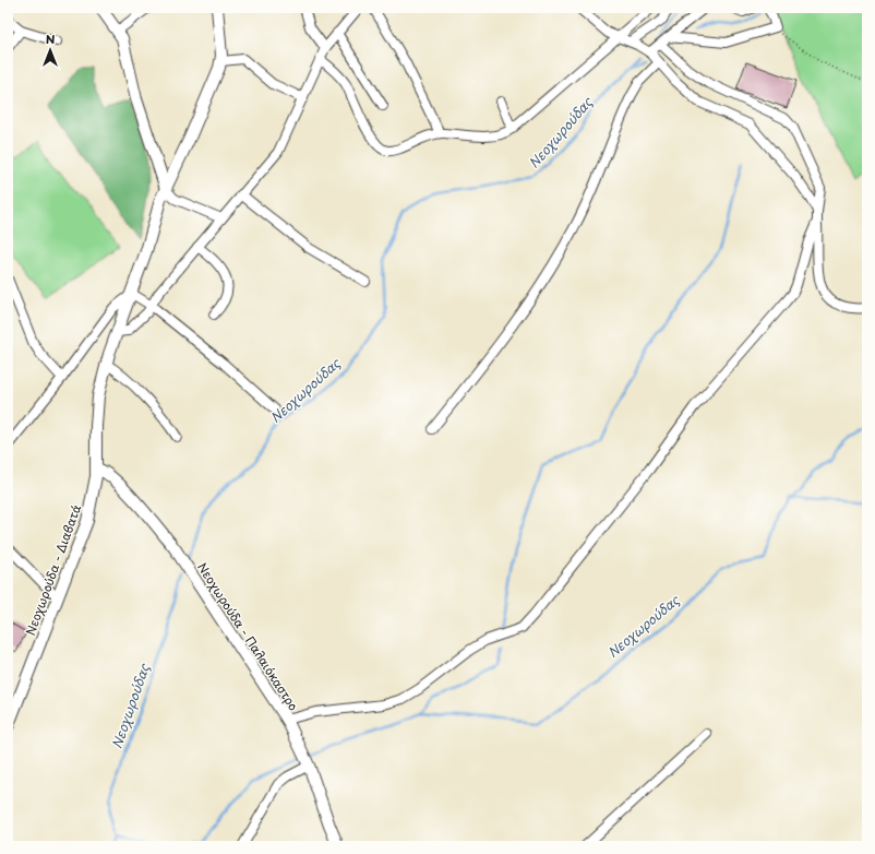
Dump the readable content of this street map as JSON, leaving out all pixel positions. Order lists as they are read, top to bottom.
{
  "streets": {
    "street": ["Νεοχωρούδα - Διαβατά", "Νεοχωρούδα - Παλαιόκαστρο"]
  },
  "crossings": [
    ["Νεοχωρούδα - Διαβατά", "Νεοχωρούδα - Παλαιόκαστρο"]
  ],
  "water": ["Νεοχωρούδας"],
  "north": "top"
}
